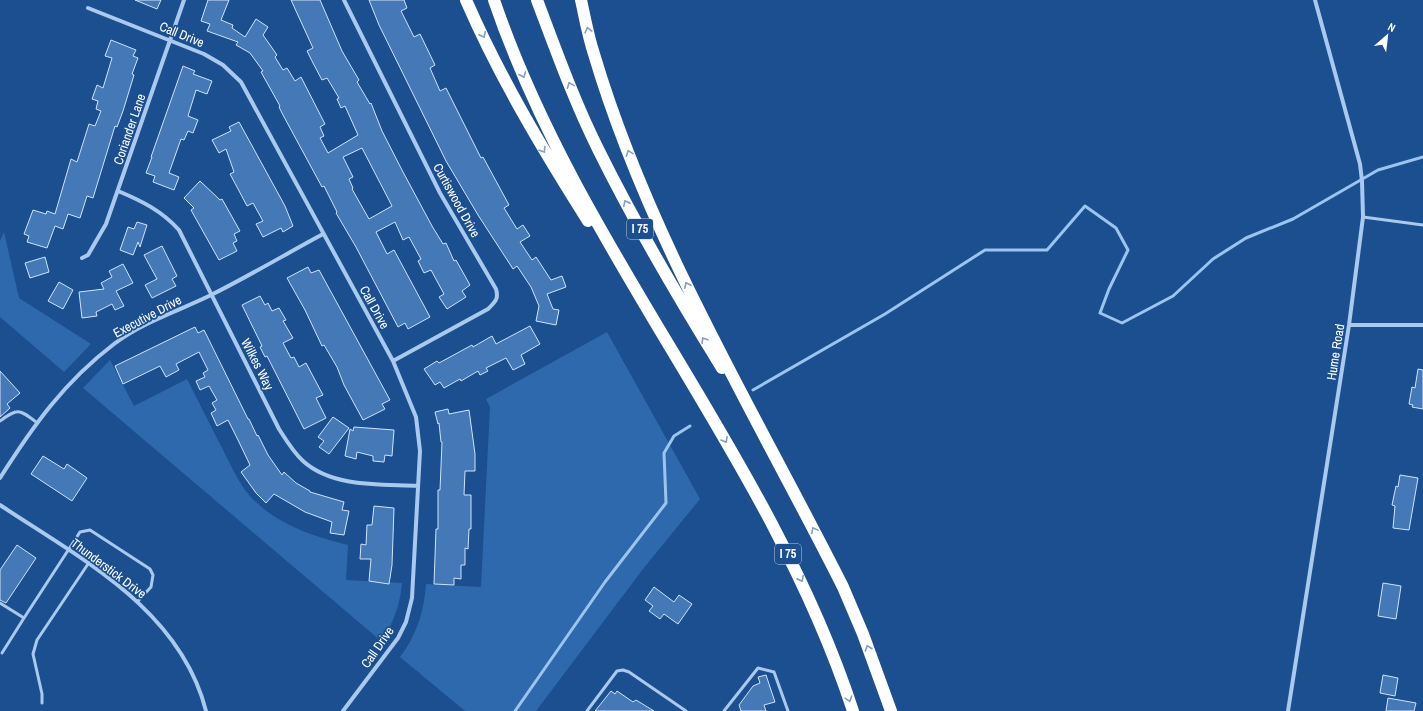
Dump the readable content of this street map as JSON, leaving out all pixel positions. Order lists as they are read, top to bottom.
{
  "streets": {
    "highway": ["I 75"],
    "street": [
      "Call Drive",
      "Coriander Lane",
      "Curtiswood Drive",
      "Executive Drive",
      "Hume Road",
      "Wilkes Way",
      "Thunderstick Drive"
    ]
  },
  "crossings": [
    ["Call Drive", "Coriander Lane"],
    ["Call Drive", "Curtiswood Drive"],
    ["Call Drive", "Executive Drive"],
    ["Call Drive", "Wilkes Way"],
    ["Coriander Lane", "Wilkes Way"],
    ["Executive Drive", "Wilkes Way"]
  ],
  "north": "top right"
}
